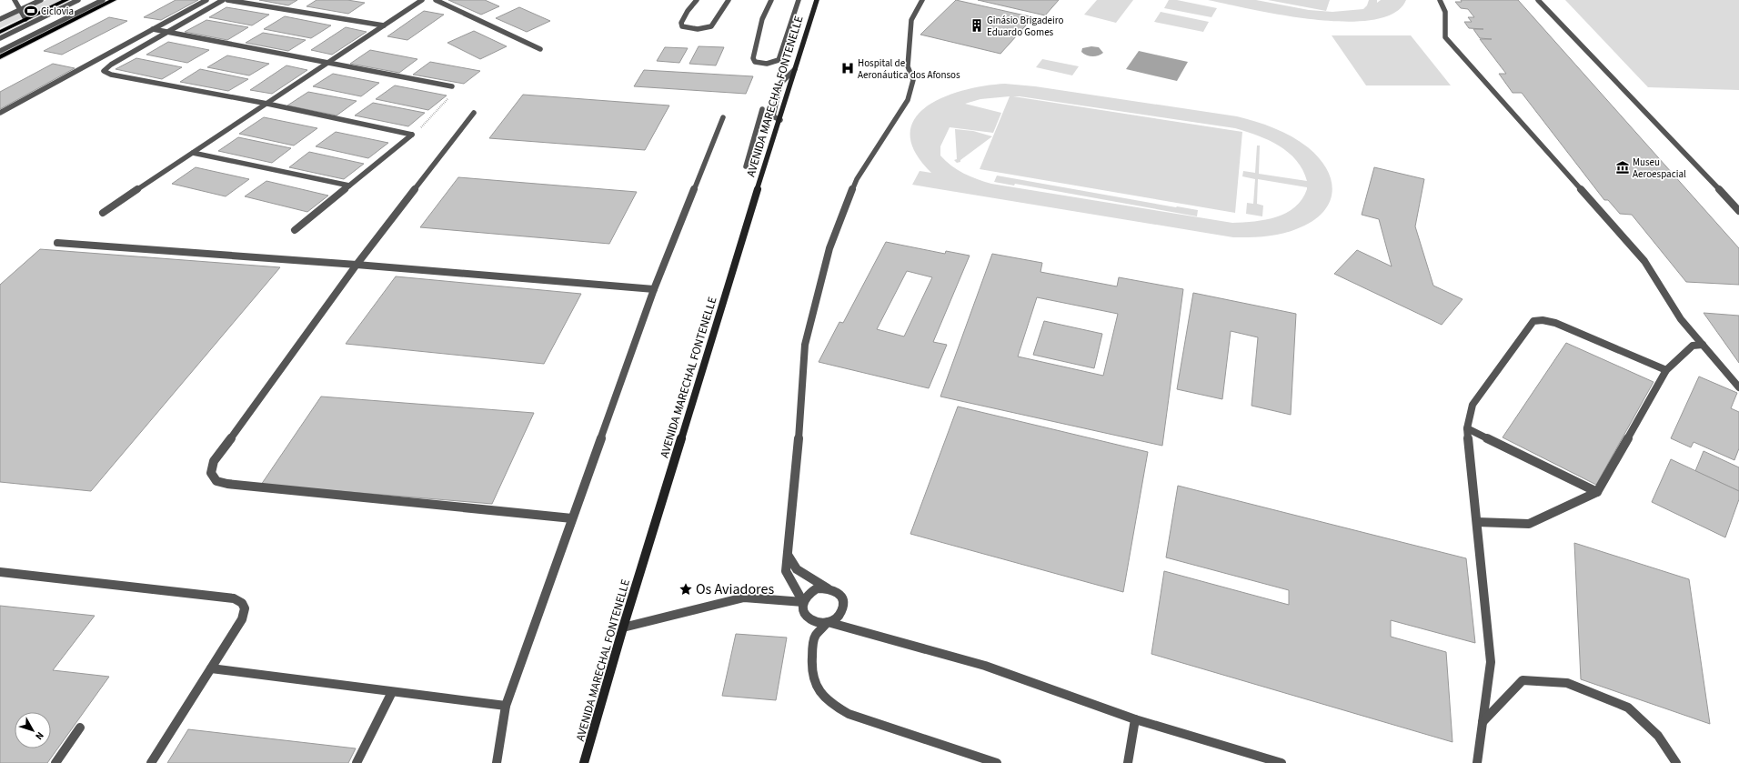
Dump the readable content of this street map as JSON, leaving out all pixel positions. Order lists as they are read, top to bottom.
{
  "streets": {
    "main road": ["AVENIDA MARECHAL FONTENELLE"]
  },
  "places": {
    "sports": ["Ciclovia"],
    "building": ["Ginásio Brigadeiro Eduardo Gomes"],
    "hospital": ["Hospital de Aeronáutica dos Afonsos"],
    "museum": ["Museu Aeroespacial"],
    "place": ["Os Aviadores"]
  },
  "north": "bottom right"
}
